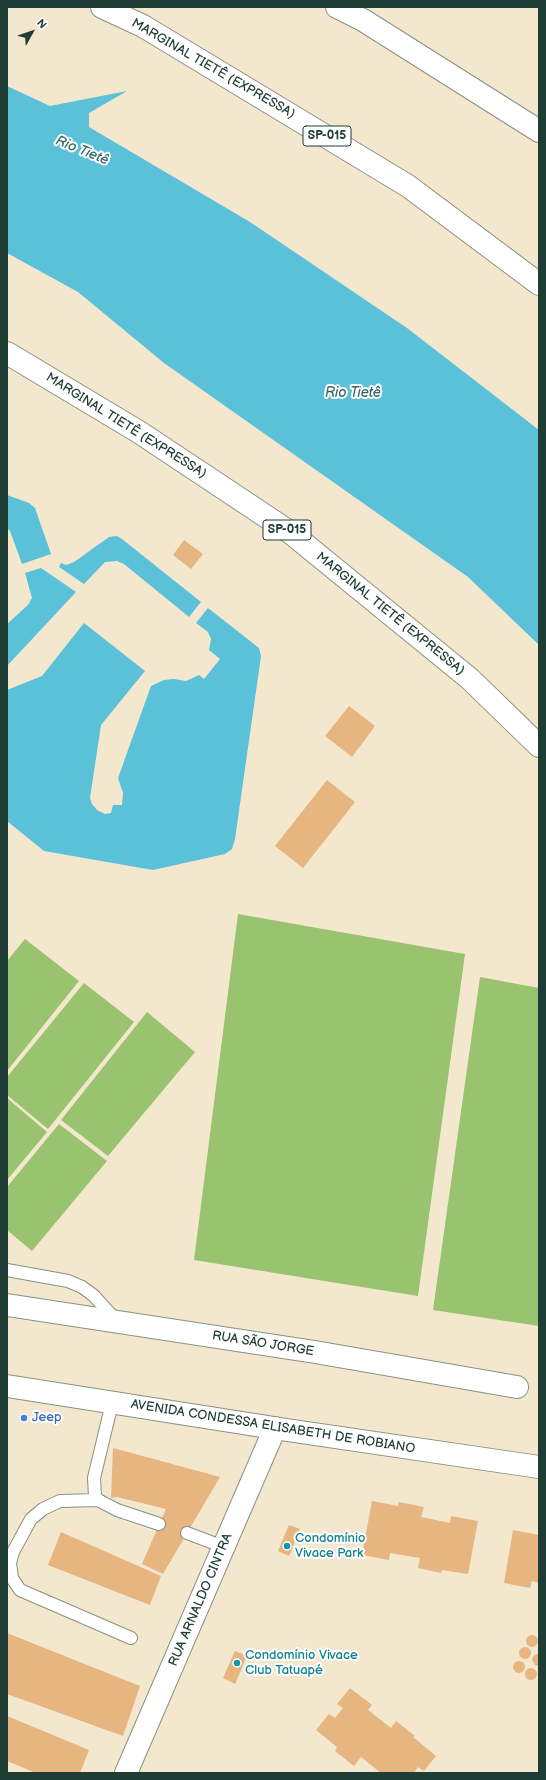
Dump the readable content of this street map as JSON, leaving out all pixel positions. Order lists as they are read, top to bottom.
{
  "streets": {
    "main road": [
      "MARGINAL TIETÊ (EXPRESSA)",
      "SP-015",
      "RUA SÃO JORGE",
      "AVENIDA CONDESSA ELISABETH DE ROBIANO",
      "RUA ARNALDO CINTRA"
    ]
  },
  "crossings": [
    ["AVENIDA CONDESSA ELISABETH DE ROBIANO", "RUA ARNALDO CINTRA"]
  ],
  "water": ["Rio Tietê"],
  "places": ["Jeep", "Condomínio Vivace Park", "Condomínio Vivace Club Tatuapé"],
  "north": "top right"
}
